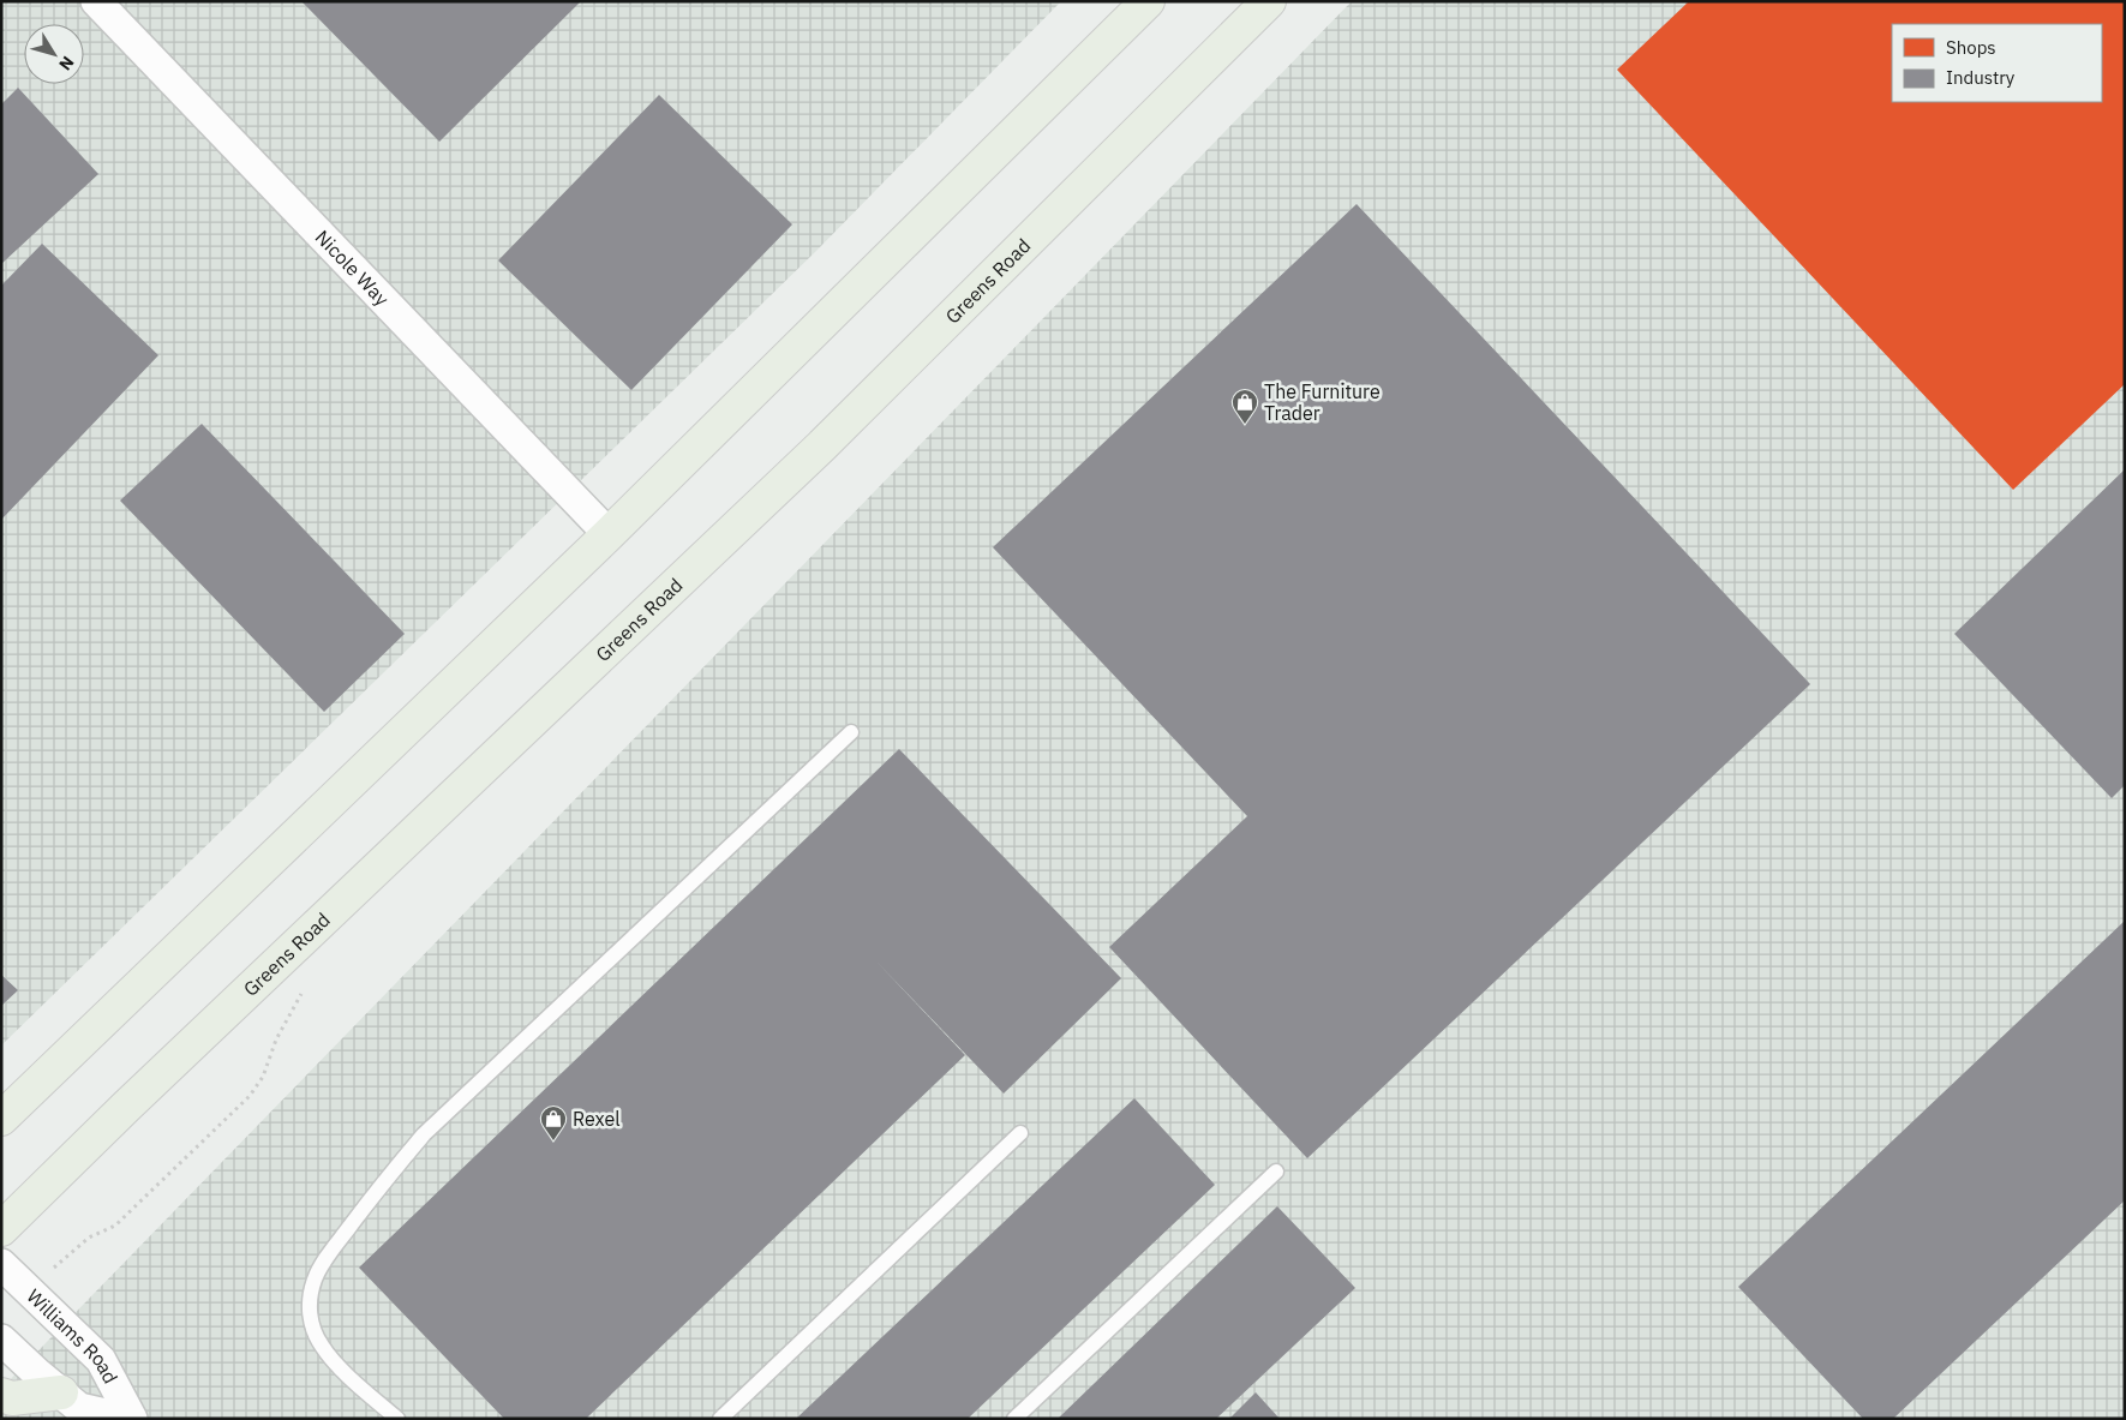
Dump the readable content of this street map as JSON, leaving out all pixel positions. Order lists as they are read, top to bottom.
{
  "streets": {
    "main road": ["Greens Road"],
    "street": ["Nicole Way", "Williams Road"]
  },
  "places": {
    "shop": ["The Furniture Trader", "Rexel"]
  },
  "legend": ["Shops", "Industry"],
  "north": "bottom right"
}
